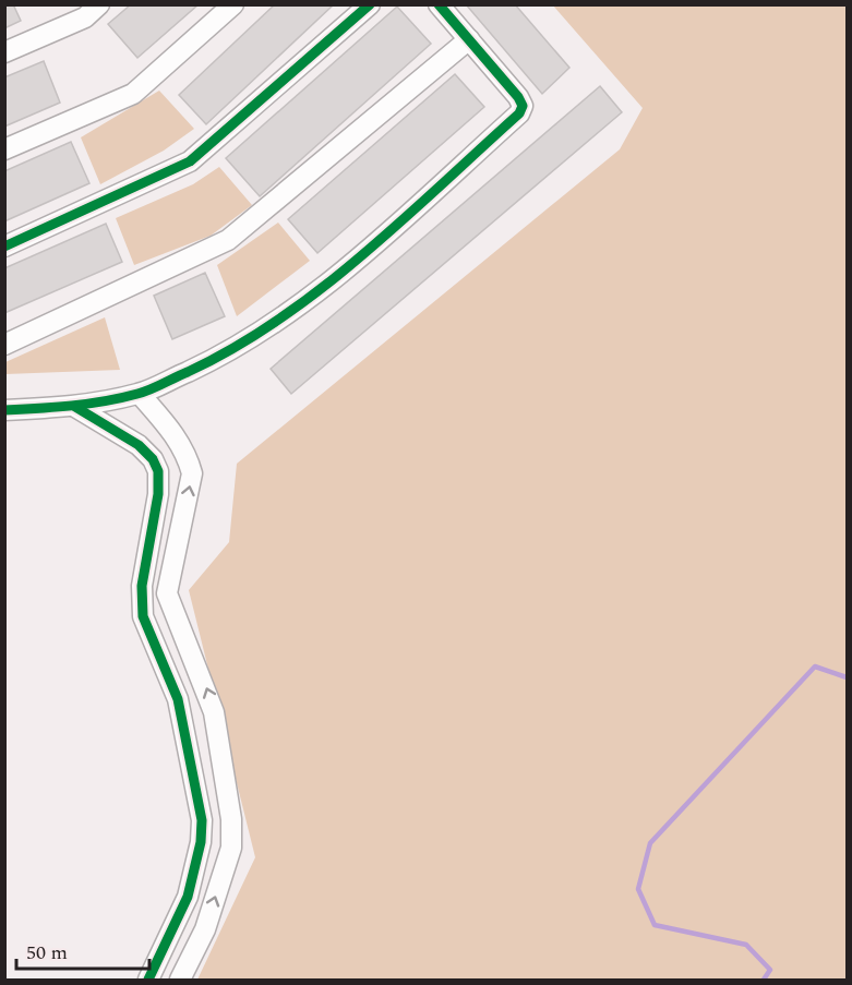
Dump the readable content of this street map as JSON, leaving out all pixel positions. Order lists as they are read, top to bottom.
{
  "scale_bar": "50 m"
}
